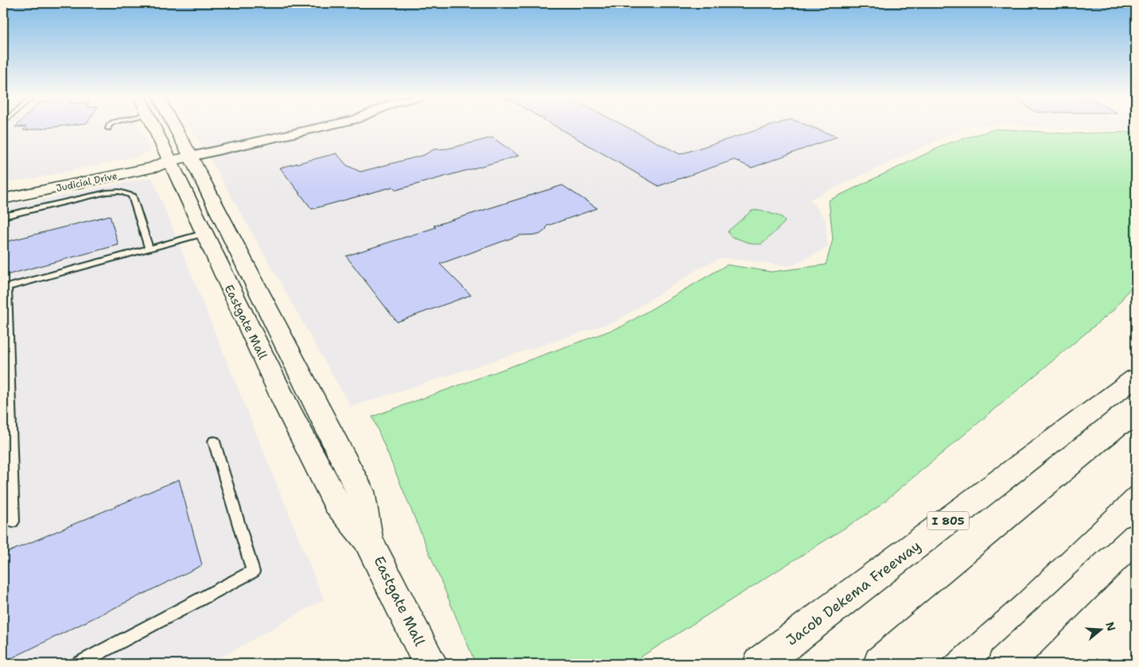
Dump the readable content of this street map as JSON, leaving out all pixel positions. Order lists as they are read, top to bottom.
{
  "streets": {
    "main road": [
      "Judicial Drive",
      "Eastgate Mall",
      "I 805",
      "Jacob Dekema Freeway"
    ]
  },
  "crossings": [
    ["Judicial Drive", "Eastgate Mall"]
  ],
  "north": "right"
}
